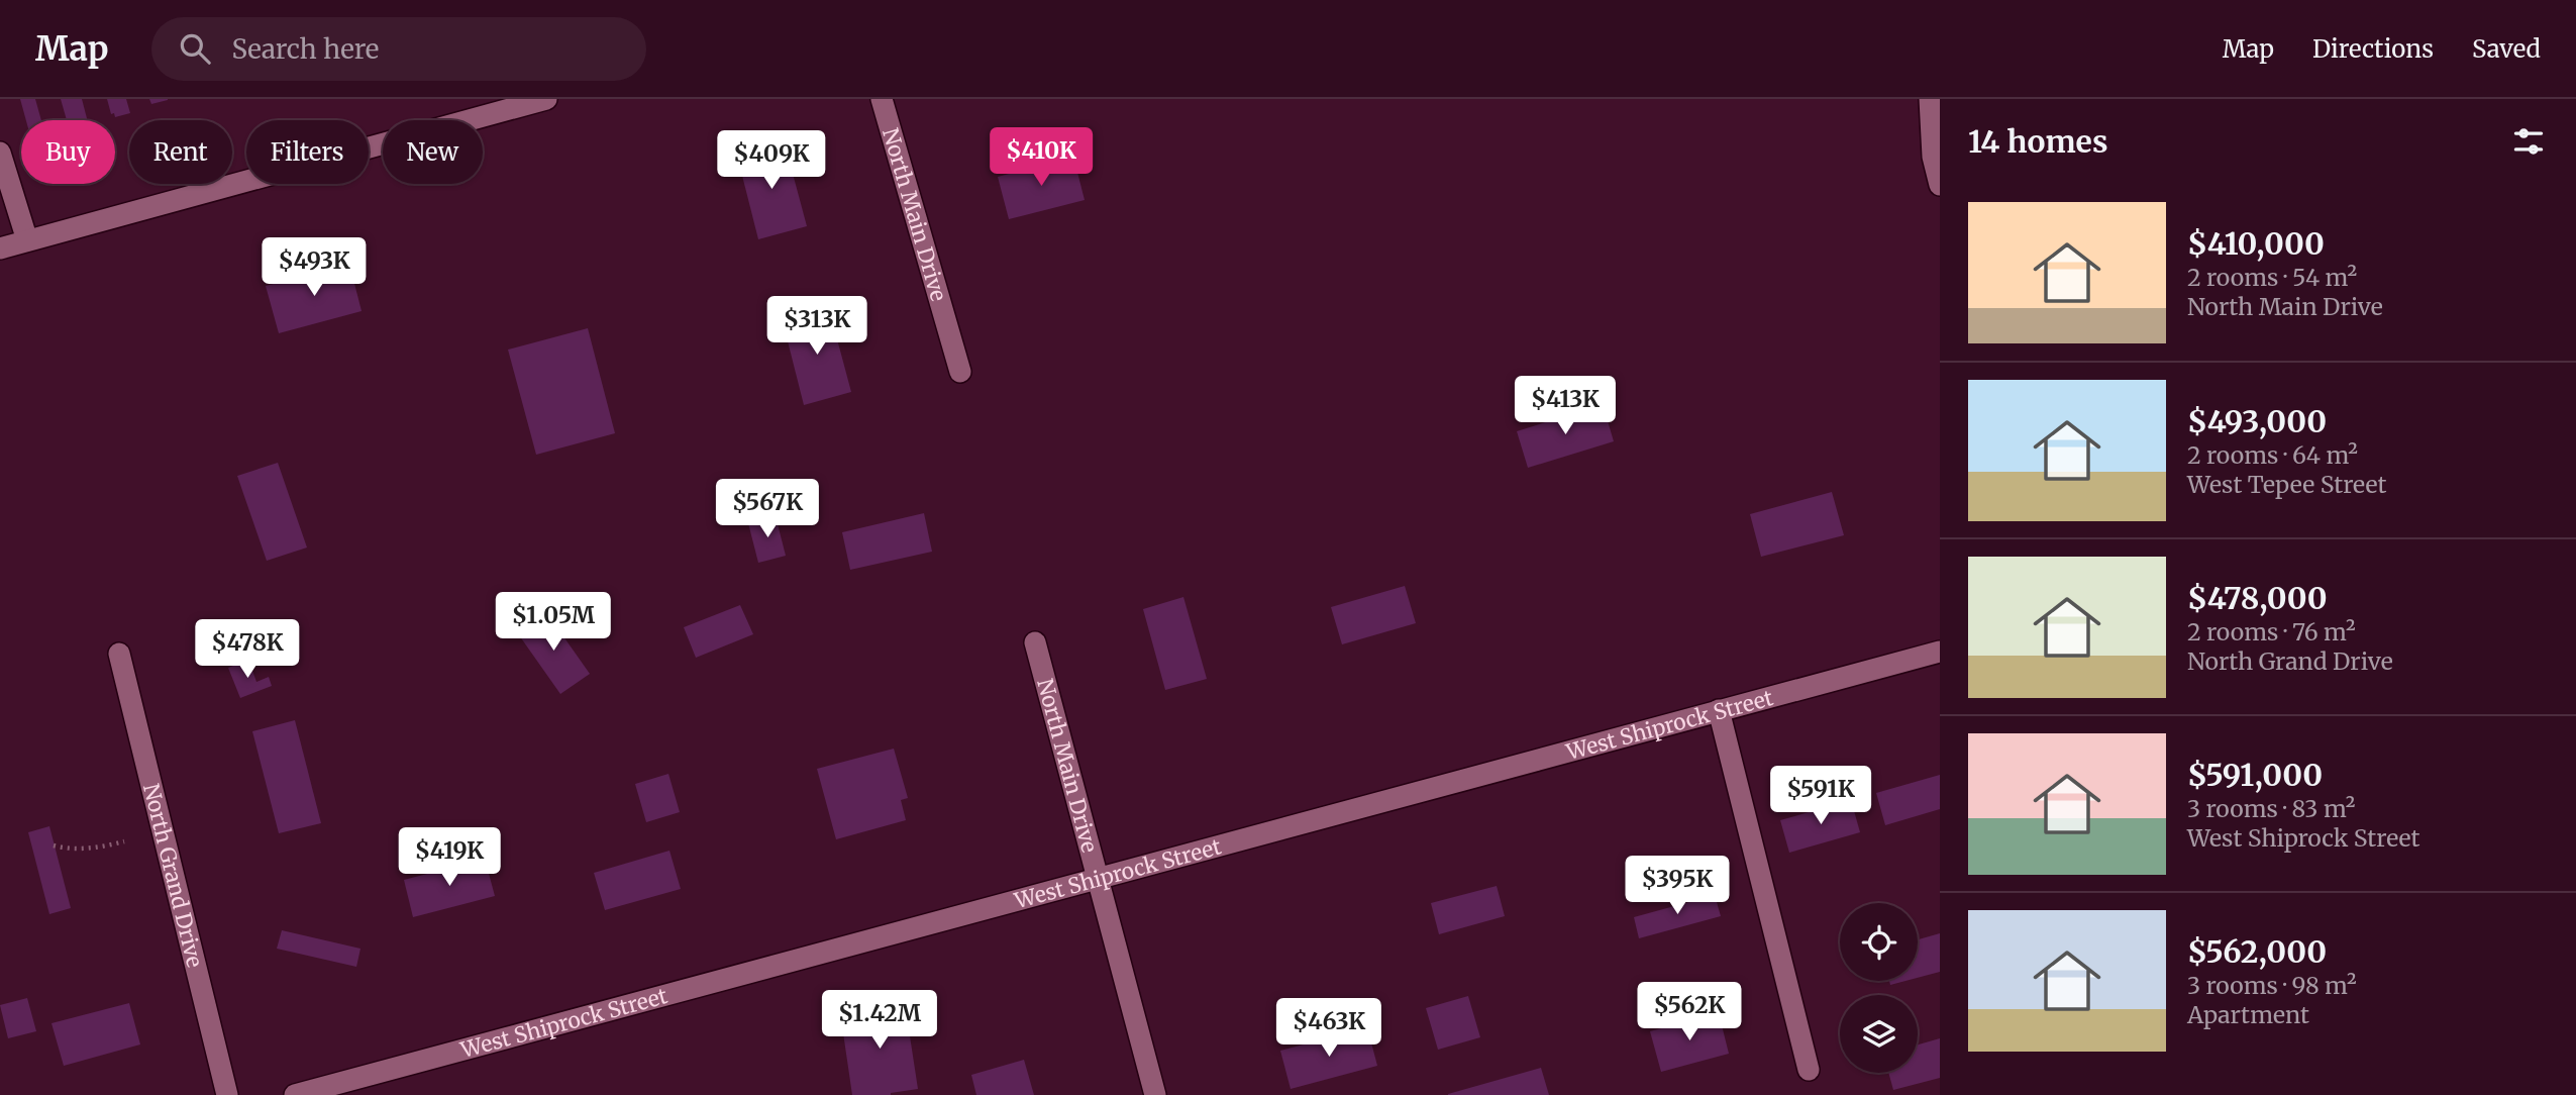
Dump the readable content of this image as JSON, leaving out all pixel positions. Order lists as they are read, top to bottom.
{
  "streets": {
    "street": ["North Main Drive", "West Shiprock Street", "North Grand Drive"]
  },
  "crossings": [
    ["North Main Drive", "West Shiprock Street"]
  ],
  "page": {
    "header": "Map",
    "search": "Search here",
    "nav": ["Map", "Directions", "Saved"],
    "heading": "14 homes",
    "chip": [
      "Buy",
      "Rent",
      "Filters",
      "New"
    ],
    "price": [
      "$410K",
      "$409K",
      "$493K",
      "$313K",
      "$413K",
      "$567K",
      "$1.05M",
      "$478K",
      "$591K",
      "$419K",
      "$395K",
      "$562K",
      "$1.42M",
      "$463K"
    ],
    "list": [
      {
        "name": "$410,000",
        "note": "2 rooms · 54 m² · North Main Drive"
      },
      {
        "name": "$493,000",
        "note": "2 rooms · 64 m² · West Tepee Street"
      },
      {
        "name": "$478,000",
        "note": "2 rooms · 76 m² · North Grand Drive"
      },
      {
        "name": "$591,000",
        "note": "3 rooms · 83 m² · West Shiprock Street"
      },
      {
        "name": "$562,000",
        "note": "3 rooms · 98 m² · Apartment"
      }
    ]
  }
}
